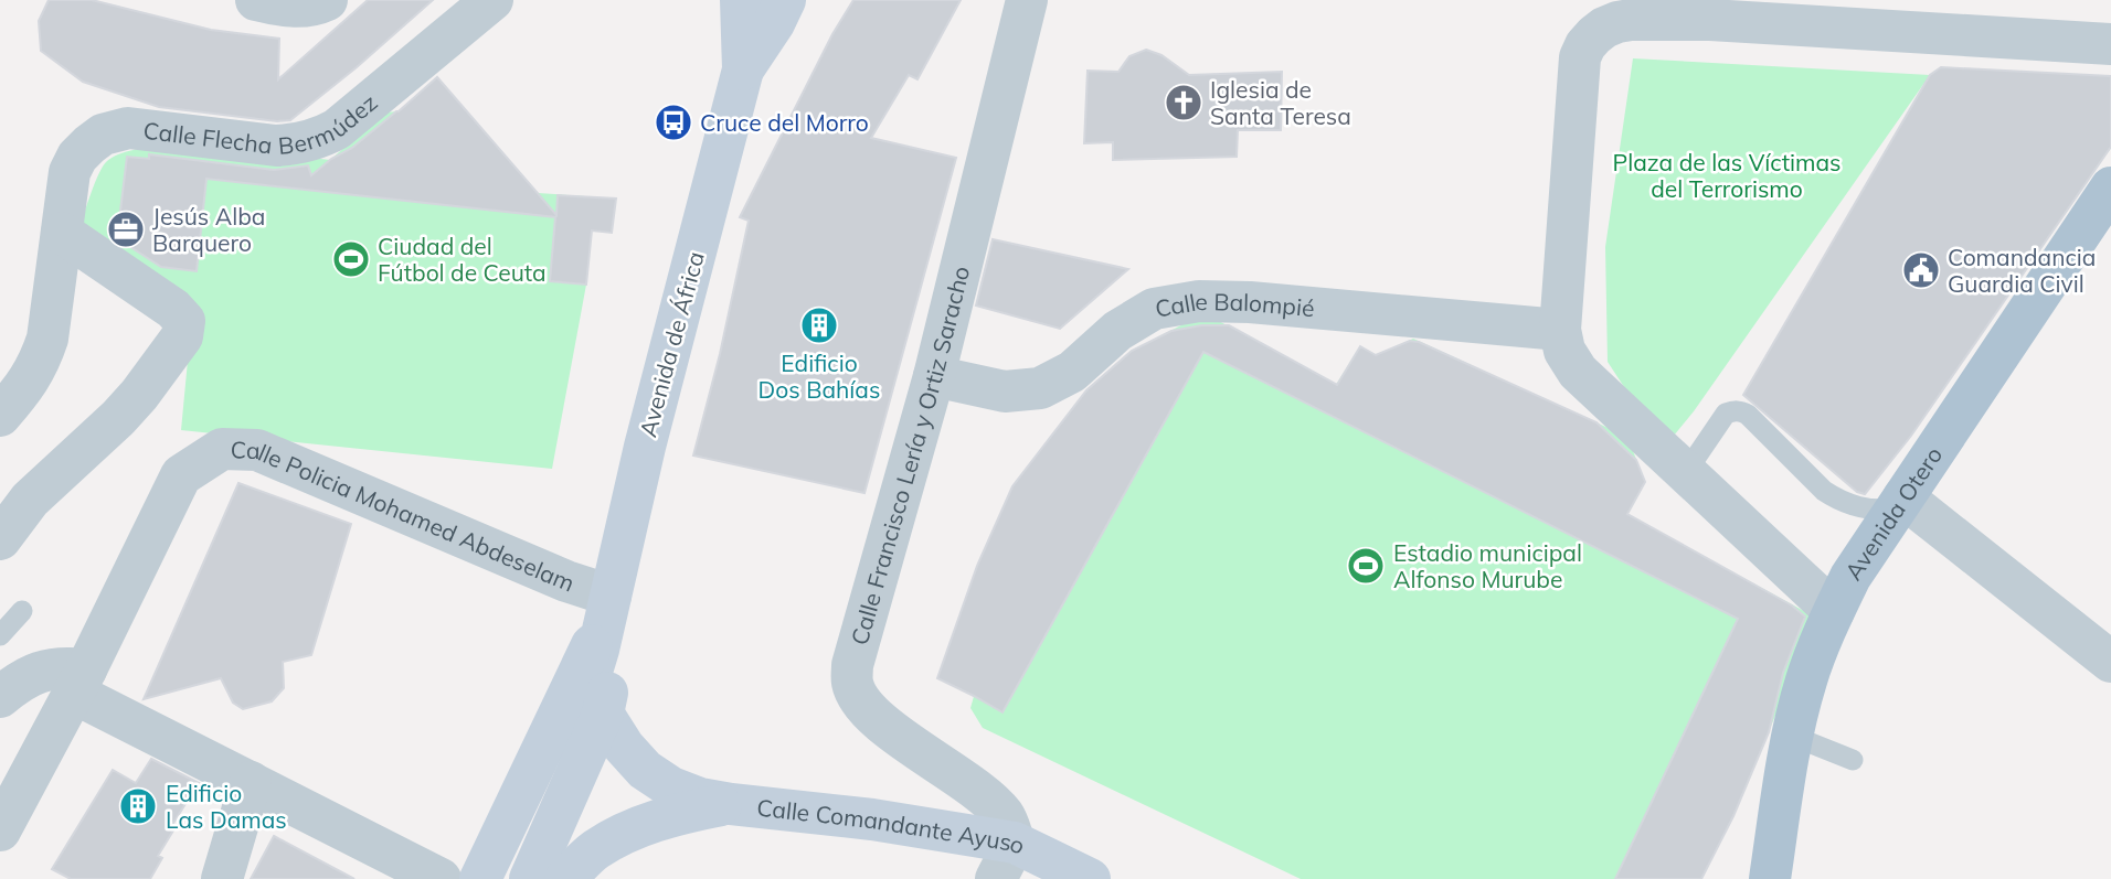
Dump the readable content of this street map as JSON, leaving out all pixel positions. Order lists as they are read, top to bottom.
{
  "streets": {
    "main road": ["Avenida de África", "Avenida Otero", "Calle Comandante Ayuso"],
    "street": [
      "Calle Flecha Bermúdez",
      "Calle Balompié",
      "Calle Francisco Lería y Ortiz Saracho",
      "Calle Policia Mohamed Abdeselam"
    ]
  },
  "crossings": [
    ["Calle Balompié", "Calle Francisco Lería y Ortiz Saracho"],
    ["Avenida de África", "Calle Policia Mohamed Abdeselam"],
    ["Avenida de África", "Calle Comandante Ayuso"],
    ["Calle Francisco Lería y Ortiz Saracho", "Calle Comandante Ayuso"]
  ],
  "parks": ["Plaza de las Víctimas del Terrorismo"],
  "places": {
    "church": ["Iglesia de Santa Teresa"],
    "bus stop": ["Cruce del Morro"],
    "office": ["Jesús Alba Barquero"],
    "sports": ["Ciudad del Fútbol de Ceuta", "Estadio municipal Alfonso Murube"],
    "public building": ["Comandancia Guardia Civil"],
    "building": ["Edificio Dos Bahías", "Edificio Las Damas"]
  }
}
